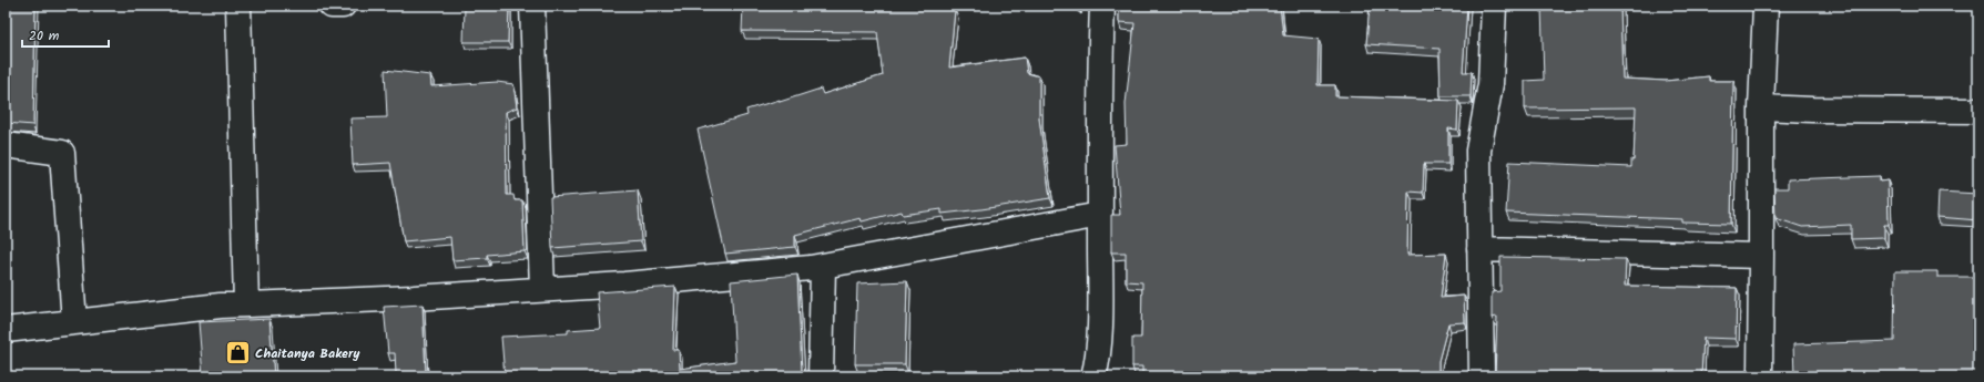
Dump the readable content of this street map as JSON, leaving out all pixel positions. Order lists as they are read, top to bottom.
{
  "places": {
    "shop": ["Chaitanya Bakery"]
  },
  "scale_bar": "20 m"
}
